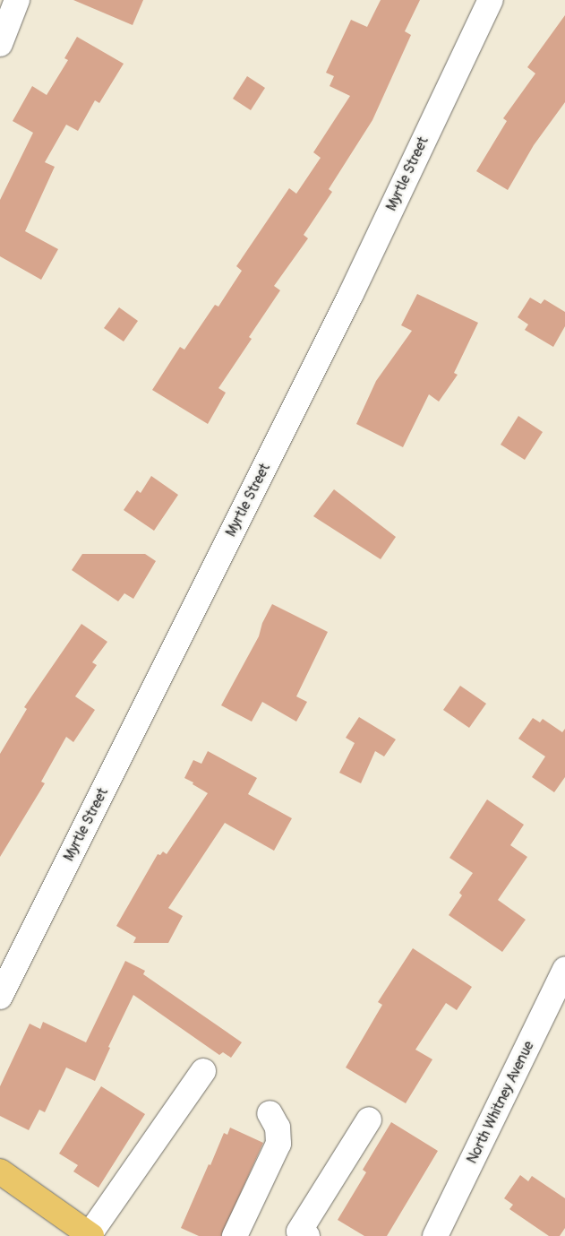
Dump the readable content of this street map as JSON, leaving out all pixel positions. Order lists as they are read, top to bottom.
{
  "streets": {
    "street": ["Myrtle Street", "North Whitney Avenue"]
  }
}
